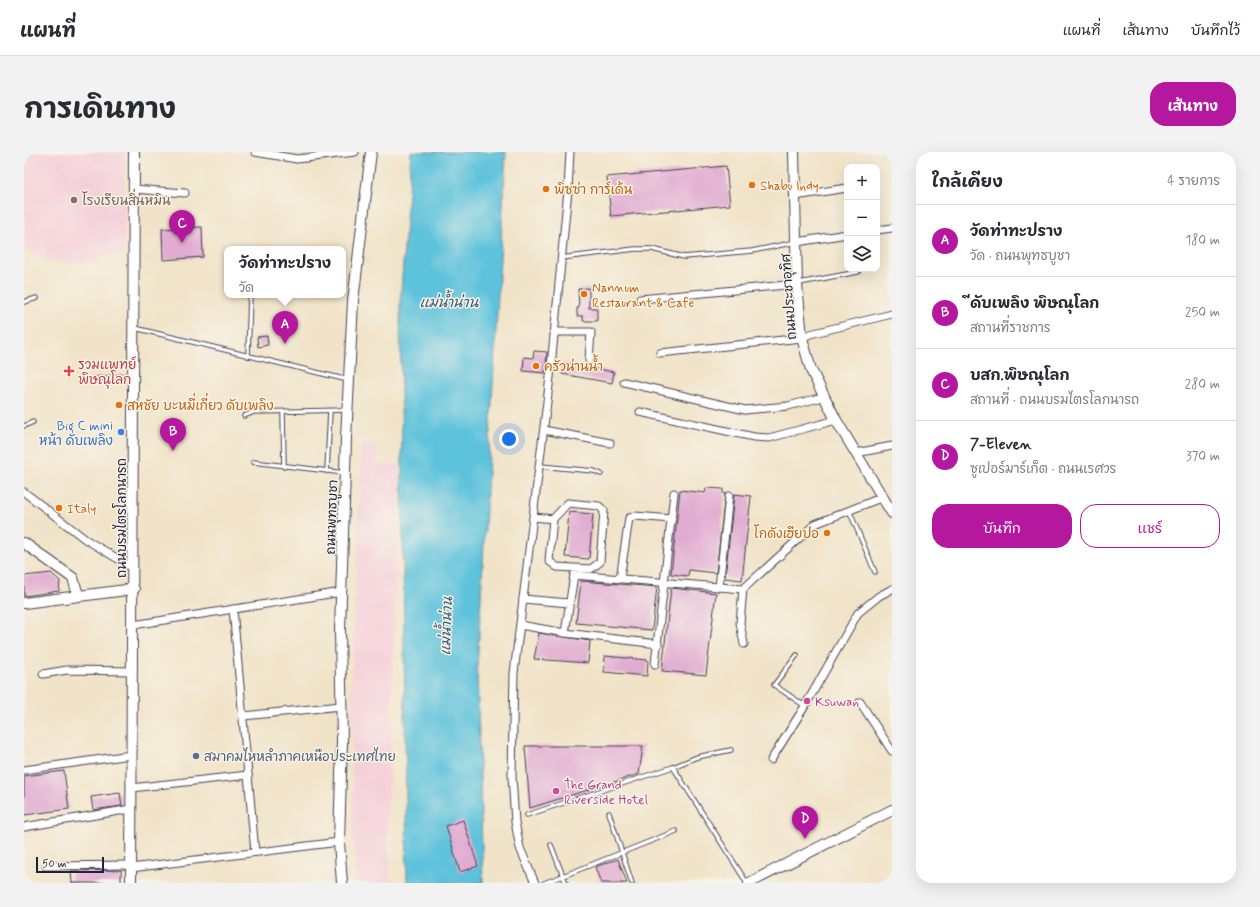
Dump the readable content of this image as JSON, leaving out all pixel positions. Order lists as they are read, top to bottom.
{
  "streets": {
    "street": ["ถนนประชาอุทิศ", "ถนนพุทธบูชา", "ถนนบรมไตรโลกนารถ"]
  },
  "water": ["แม่น้ำน่าน"],
  "places": {
    "other": [
      "Shabu Indy",
      "พิซซ่า การ์เด้น",
      "โรงเรียนสิ่นหมิน",
      "Nannum Restaurant & Cafe",
      "ครัวน่านน้ำ",
      "สหชัย บะหมี่เกี่ยว ดับเพลิง",
      "Big C mini หน้า ดับเพลิง",
      "Italy",
      "โกดังเฮียปอ",
      "Ksuwan",
      "สมาคมไหหลำภาคเหนือประเทศไทย",
      "The Grand Riverside Hotel"
    ],
    "health": ["รวมแพทย์ พิษณุโลก"]
  },
  "scale_bar": "50 m",
  "page": {
    "header": "แผนที่",
    "nav": ["แผนที่", "เส้นทาง", "บันทึกไว้"],
    "title": "การเดินทาง",
    "buttons": [
      "เส้นทาง",
      ["บันทึก", "แชร์"]
    ],
    "heading": ["ใกล้เคียง", "4 รายการ"],
    "map_buttons": ["+", "−"],
    "list": [
      {
        "mark": "A",
        "name": "วัดท่าทะปราง",
        "note": "วัด · ถนนพุทธบูชา",
        "value": "180 m"
      },
      {
        "mark": "B",
        "name": "ีดับเพลิง พิษณุโลก",
        "note": "สถานที่ราชการ",
        "value": "250 m"
      },
      {
        "mark": "C",
        "name": "บสก.พิษณุโลก",
        "note": "สถานที่ · ถนนบรมไตรโลกนารถ",
        "value": "280 m"
      },
      {
        "mark": "D",
        "name": "7-Eleven",
        "note": "ซูเปอร์มาร์เก็ต · ถนนเรศวร",
        "value": "370 m"
      }
    ],
    "pins": [
      "C",
      "A",
      "B",
      "D"
    ],
    "popup": ["วัดท่าทะปราง", "วัด"],
    "scale": "50 m"
  }
}
